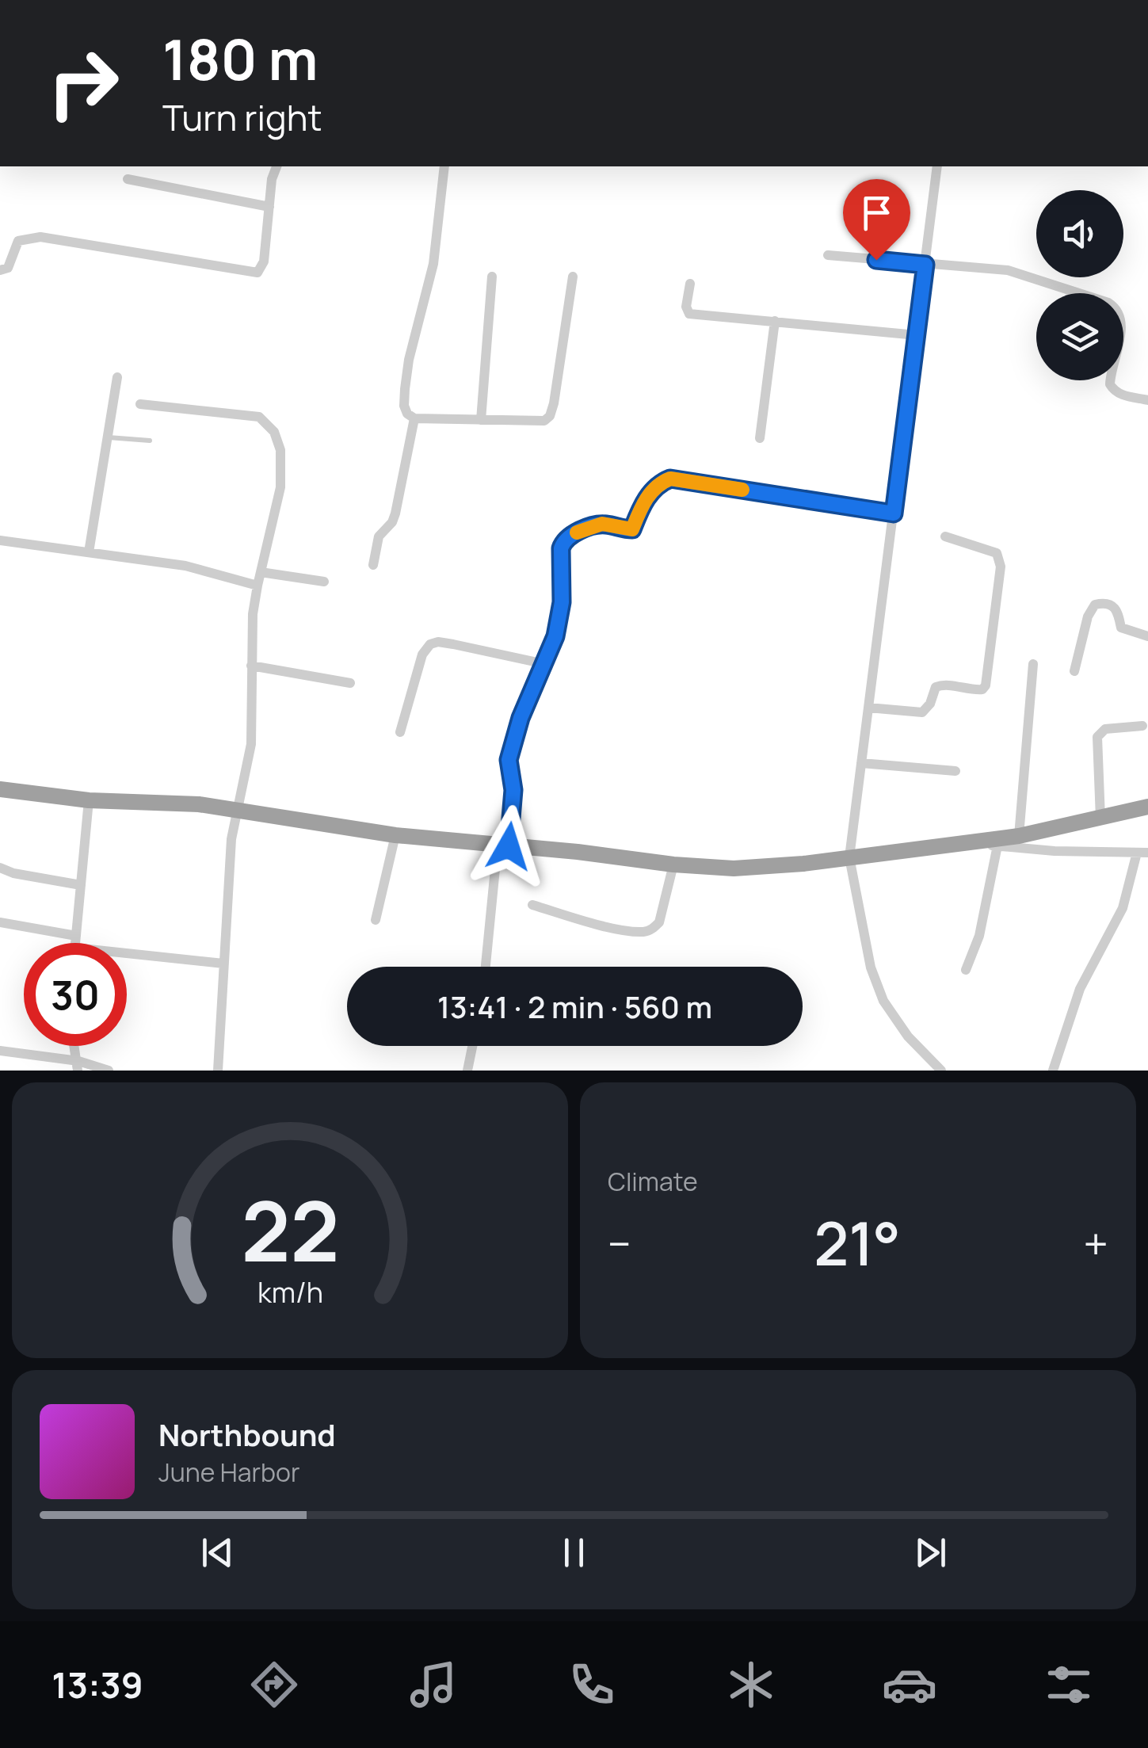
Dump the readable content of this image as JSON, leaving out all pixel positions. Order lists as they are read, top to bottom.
{
  "page": {
    "turn": ["180 m", "Turn right"],
    "limit": "30",
    "trip": "13:41 · 2 min · 560 m",
    "tile": "Climate",
    "heat": ["−", "21°", "+"],
    "song": ["Northbound", "June Harbor"],
    "tabs": "13:39",
    "gauge": ["22", "km/h"]
  }
}
